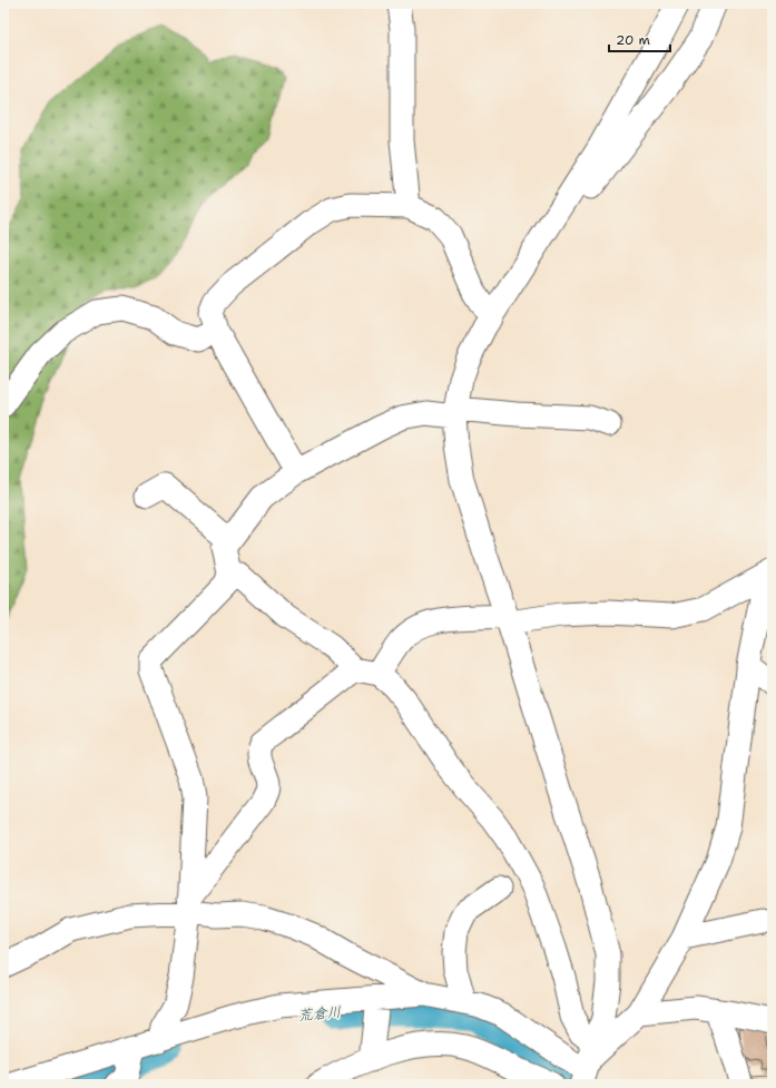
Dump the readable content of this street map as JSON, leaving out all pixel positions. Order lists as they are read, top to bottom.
{
  "water": ["荒倉川"],
  "scale_bar": "20 m"
}
